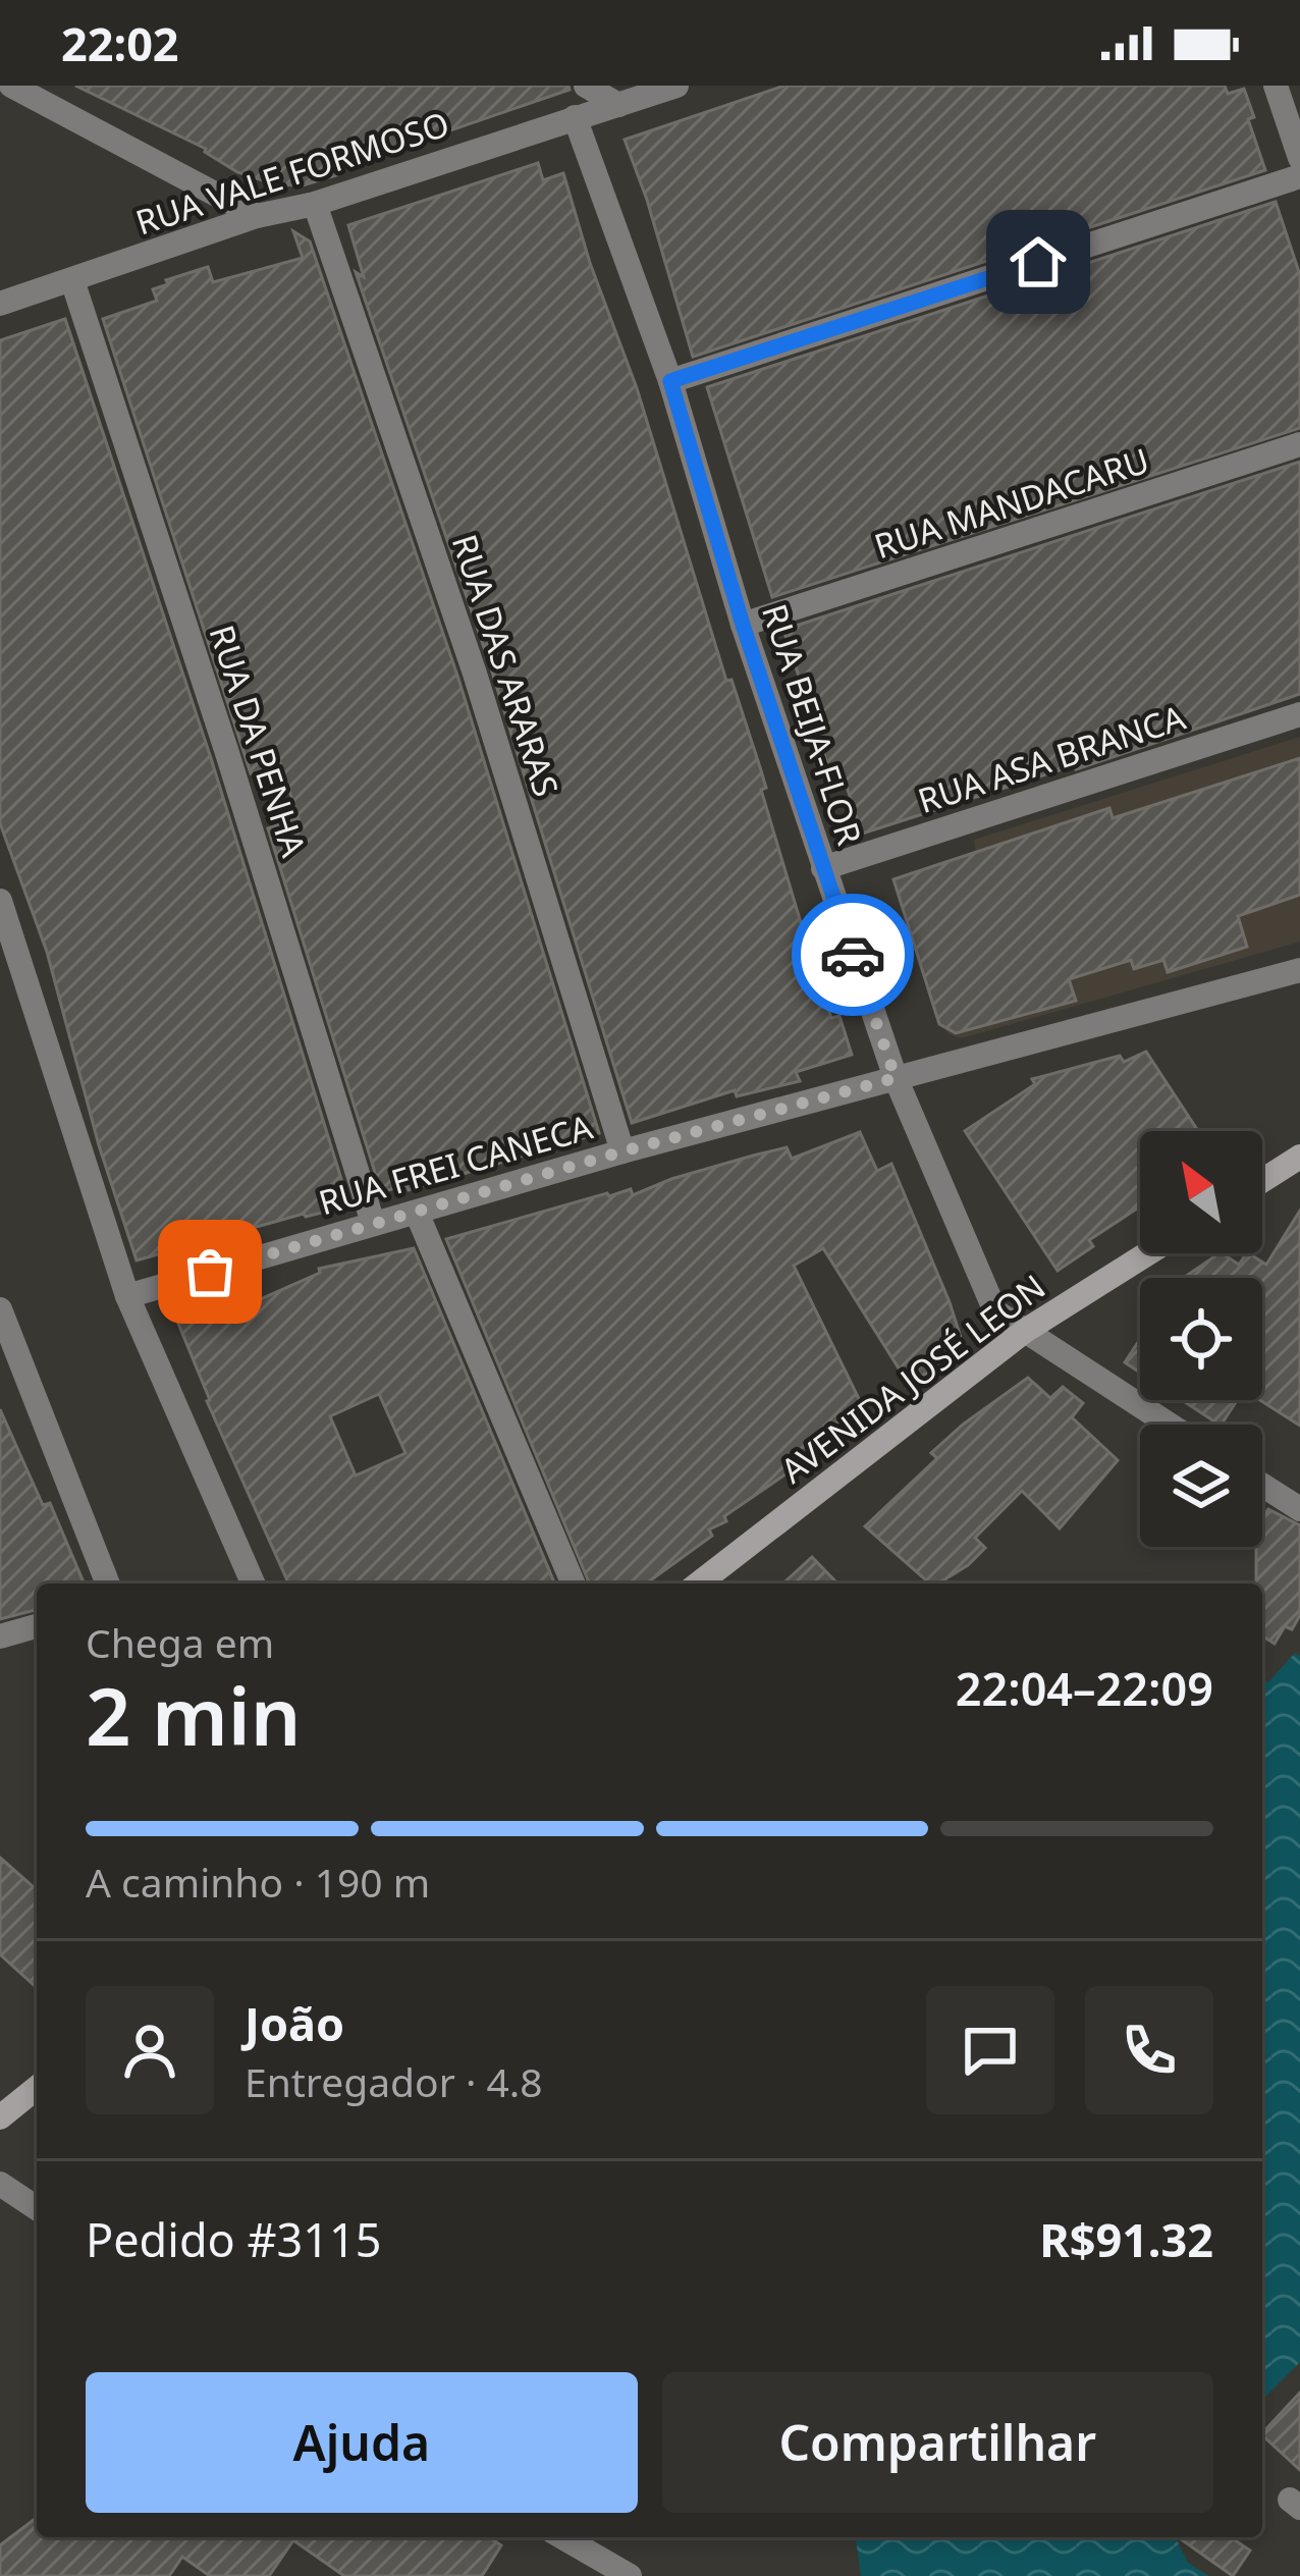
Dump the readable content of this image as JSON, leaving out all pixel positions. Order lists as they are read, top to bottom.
{
  "streets": {
    "main road": ["AVENIDA JOSÉ LEON"],
    "street": [
      "RUA VALE FORMOSO",
      "RUA MANDACARU",
      "RUA DAS ARARAS",
      "RUA BEIJA-FLOR",
      "RUA DA PENHA",
      "RUA ASA BRANCA",
      "RUA FREI CANECA"
    ]
  },
  "crossings": [
    ["RUA VALE FORMOSO", "RUA DAS ARARAS"],
    ["RUA VALE FORMOSO", "RUA BEIJA-FLOR"],
    ["RUA VALE FORMOSO", "RUA DA PENHA"],
    ["RUA MANDACARU", "RUA BEIJA-FLOR"],
    ["RUA DAS ARARAS", "RUA FREI CANECA"],
    ["RUA BEIJA-FLOR", "RUA ASA BRANCA"],
    ["RUA BEIJA-FLOR", "RUA FREI CANECA"],
    ["RUA BEIJA-FLOR", "AVENIDA JOSÉ LEON"],
    ["RUA DA PENHA", "RUA FREI CANECA"]
  ],
  "north": "top left",
  "page": {
    "status": "22:02",
    "heading": ["2 min", "Chega em", "22:04–22:09"],
    "panel": [
      "João",
      "Entregador · 4.8",
      "Pedido #3115",
      "R$91.32"
    ],
    "bar": "A caminho · 190 m",
    "buttons": ["Ajuda", "Compartilhar"]
  }
}
